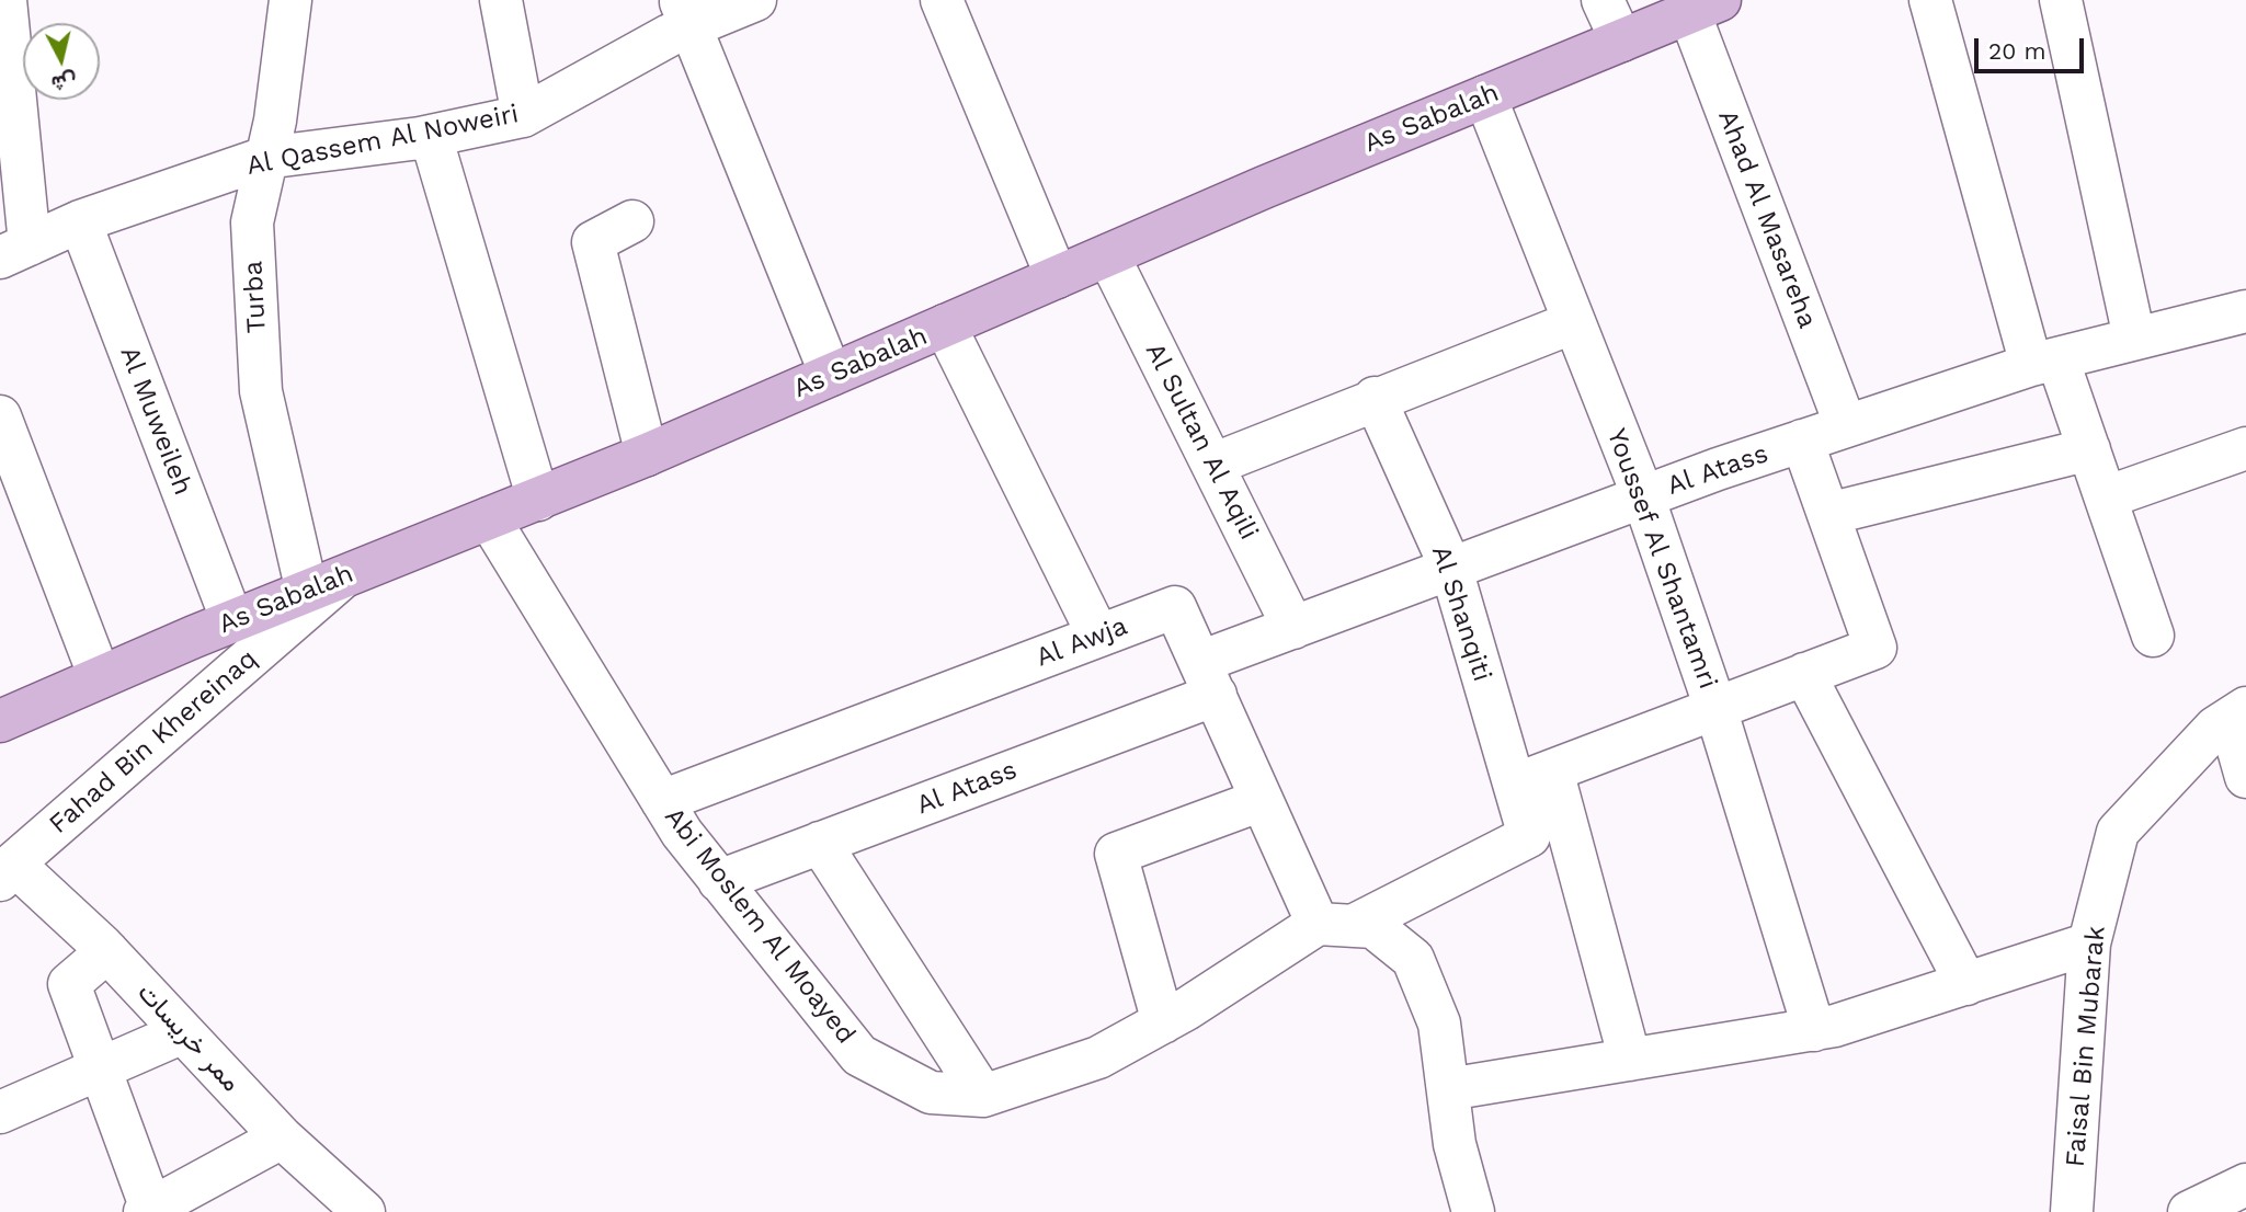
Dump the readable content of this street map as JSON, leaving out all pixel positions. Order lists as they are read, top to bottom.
{
  "streets": {
    "main road": ["As Sabalah"],
    "street": [
      "Al Qassem Al Noweiri",
      "Ahad Al Masareha",
      "Turba",
      "Al Muweileh",
      "Al Sultan Al Aqili",
      "Al Atass",
      "Youssef Al Shantamri",
      "Al Shanqiti",
      "Al Awja",
      "Fahad Bin Khereinaq",
      "Abi Moslem Al Moayed",
      "ممر خريسات",
      "Faisal Bin Mubarak"
    ]
  },
  "crossings": [
    ["As Sabalah", "Ahad Al Masareha"],
    ["As Sabalah", "Turba"],
    ["As Sabalah", "Al Muweileh"],
    ["As Sabalah", "Al Sultan Al Aqili"],
    ["As Sabalah", "Youssef Al Shantamri"],
    ["As Sabalah", "Fahad Bin Khereinaq"],
    ["As Sabalah", "Abi Moslem Al Moayed"],
    ["Al Qassem Al Noweiri", "Turba"],
    ["Al Qassem Al Noweiri", "Al Muweileh"],
    ["Ahad Al Masareha", "Al Atass"],
    ["Turba", "Fahad Bin Khereinaq"],
    ["Al Sultan Al Aqili", "Al Atass"],
    ["Al Atass", "Youssef Al Shantamri"],
    ["Al Atass", "Al Shanqiti"],
    ["Al Atass", "Al Awja"],
    ["Al Atass", "Abi Moslem Al Moayed"],
    ["Al Shanqiti", "Abi Moslem Al Moayed"],
    ["Al Awja", "Abi Moslem Al Moayed"],
    ["Fahad Bin Khereinaq", "ممر خريسات"]
  ],
  "scale_bar": "20 m",
  "north": "bottom"
}
